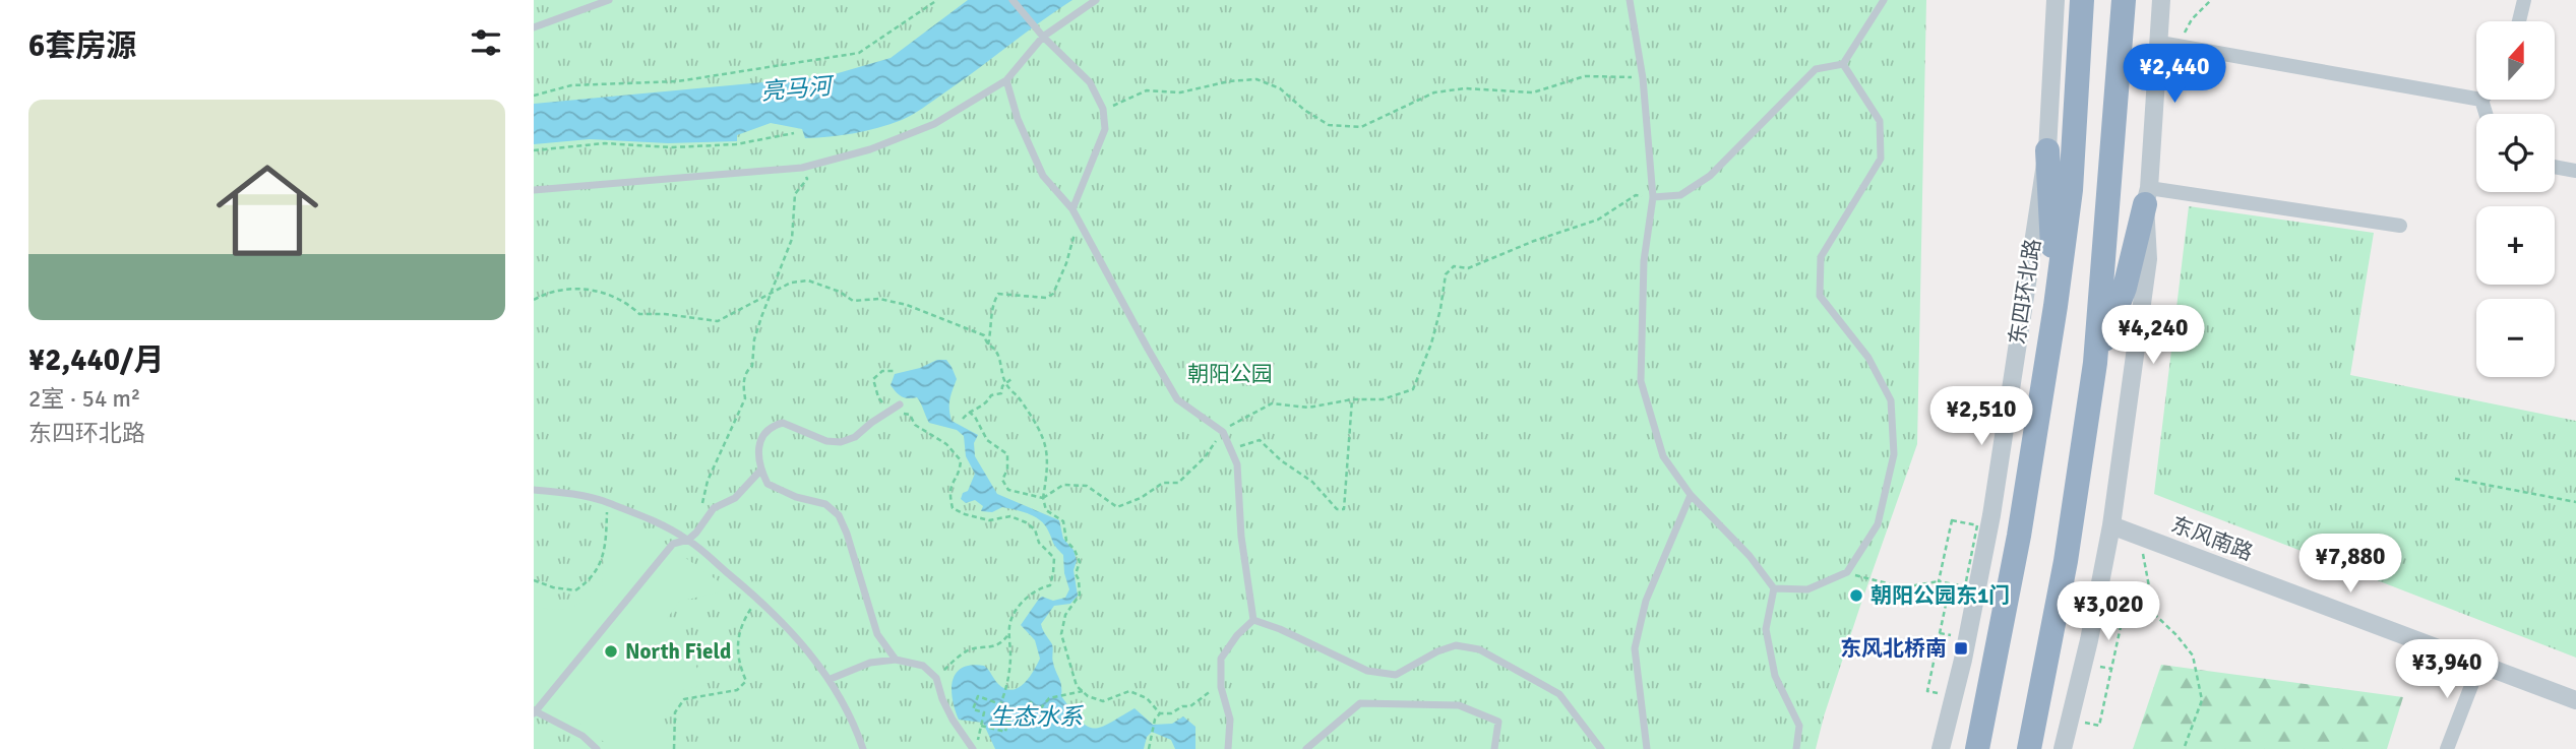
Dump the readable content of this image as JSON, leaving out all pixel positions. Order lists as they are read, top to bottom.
{
  "streets": {
    "highway": ["东四环北路"],
    "street": ["东风南路"]
  },
  "water": ["亮马河", "生态水系"],
  "parks": ["朝阳公园"],
  "places": {
    "other": ["朝阳公园东1门", "North Field"],
    "transit": ["东风北桥南"]
  },
  "north": "top",
  "page": {
    "heading": "6套房源",
    "map_buttons": ["+", "−"],
    "price": [
      "¥2,440",
      "¥4,240",
      "¥2,510",
      "¥7,880",
      "¥3,020",
      "¥3,940"
    ],
    "list": [
      {
        "name": "¥2,440/月",
        "note": "2室 · 54 m² · 东四环北路"
      }
    ]
  }
}
